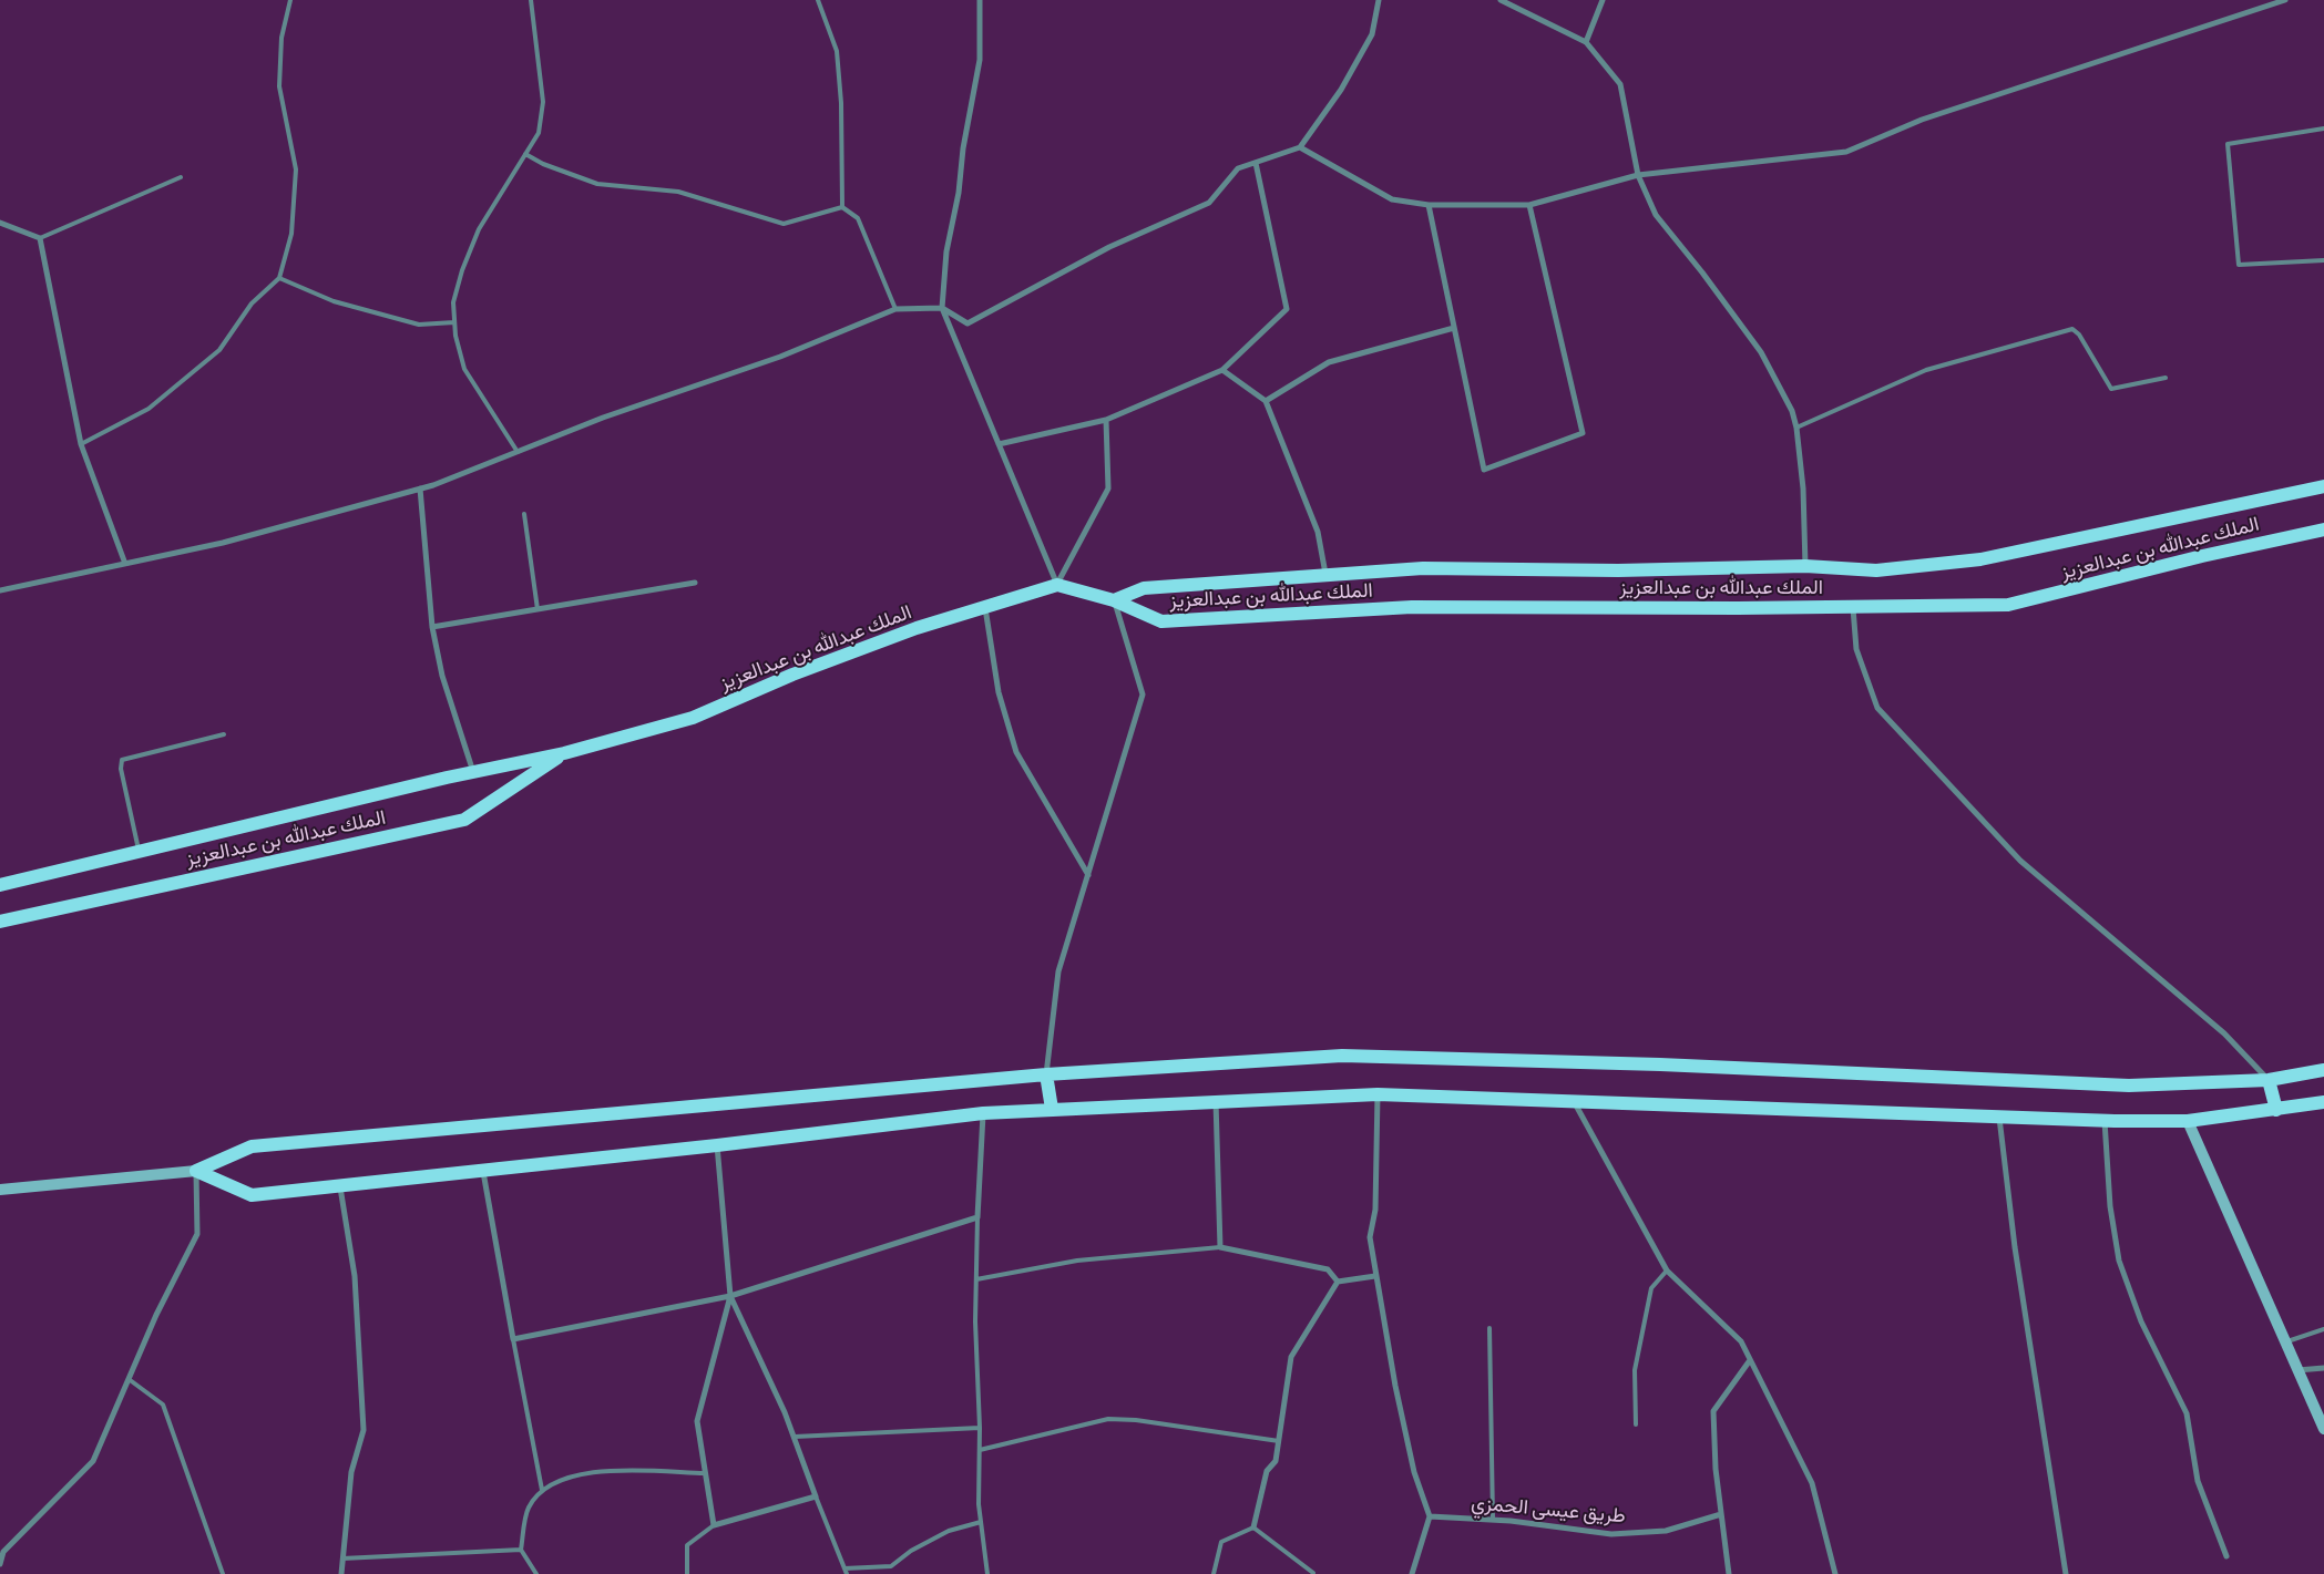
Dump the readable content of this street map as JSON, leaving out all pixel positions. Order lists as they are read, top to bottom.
{
  "streets": {
    "main road": ["الملك عبدالله بن عبدالعزيز"],
    "street": ["طريق عيسى الحمزي"]
  }
}
